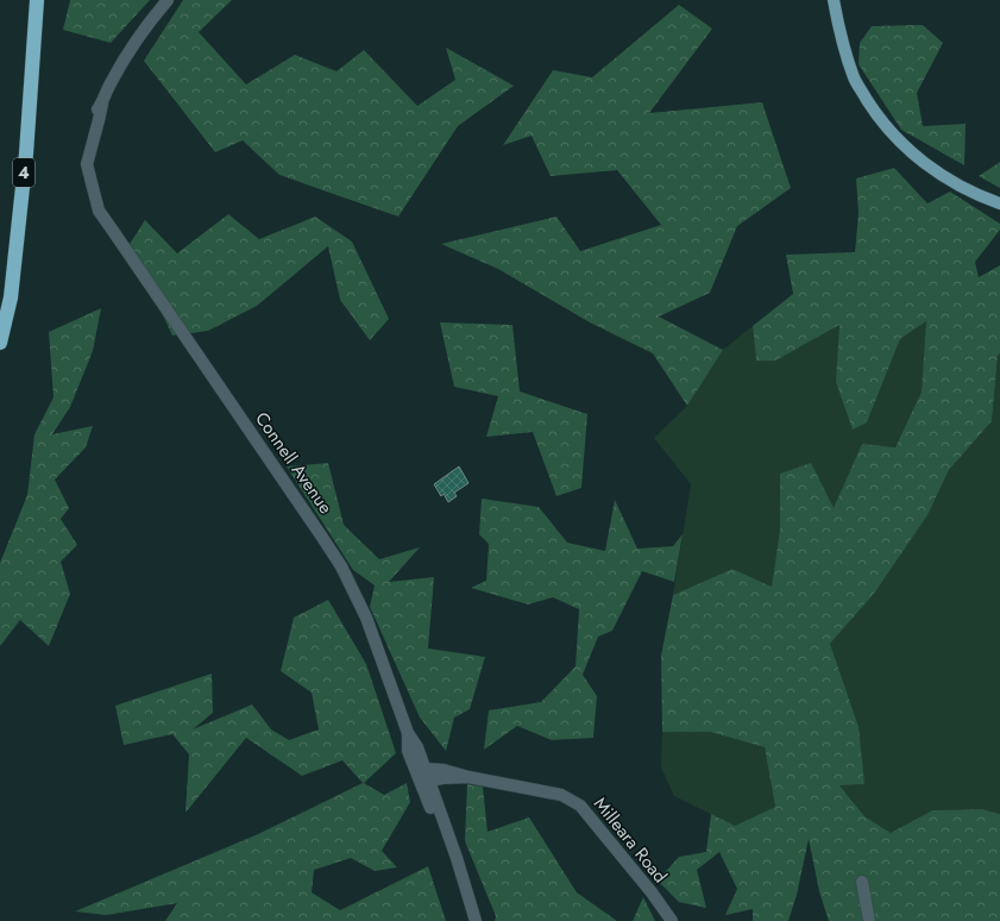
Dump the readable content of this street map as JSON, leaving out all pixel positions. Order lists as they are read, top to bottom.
{
  "streets": {
    "highway": ["4"],
    "street": ["Connell Avenue", "Milleara Road"]
  },
  "crossings": [
    ["Connell Avenue", "Milleara Road"]
  ]
}
